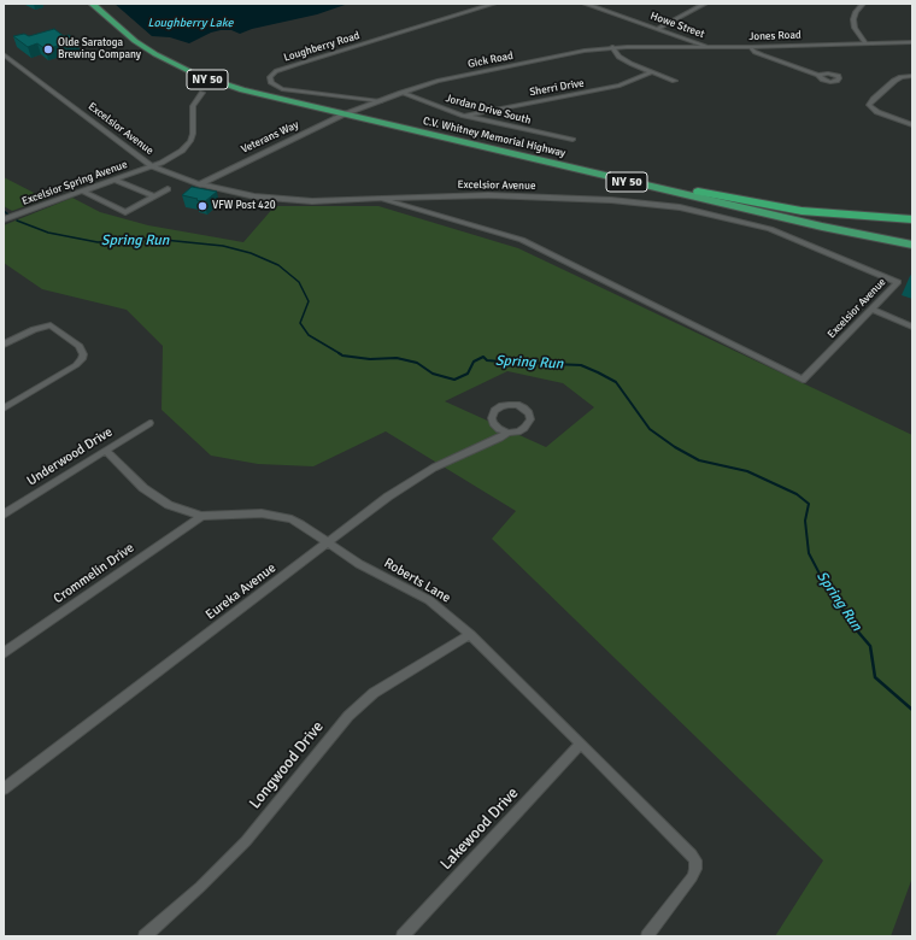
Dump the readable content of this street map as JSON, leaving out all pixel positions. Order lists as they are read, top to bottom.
{
  "streets": {
    "highway": ["NY 50", "C.V. Whitney Memorial Highway"],
    "street": [
      "Howe Street",
      "Jones Road",
      "Loughberry Road",
      "Gick Road",
      "Sherri Drive",
      "Jordan Drive South",
      "Excelsior Avenue",
      "Veterans Way",
      "Excelsior Spring Avenue",
      "Underwood Drive",
      "Crommelin Drive",
      "Roberts Lane",
      "Eureka Avenue",
      "Longwood Drive",
      "Lakewood Drive"
    ]
  },
  "crossings": [
    ["Howe Street", "Jones Road"],
    ["Jones Road", "Gick Road"],
    ["Loughberry Road", "Gick Road"],
    ["Gick Road", "Jordan Drive South"],
    ["Gick Road", "Veterans Way"],
    ["Gick Road", "C.V. Whitney Memorial Highway"],
    ["Sherri Drive", "Jordan Drive South"],
    ["Excelsior Avenue", "Veterans Way"],
    ["Excelsior Avenue", "Excelsior Spring Avenue"],
    ["Veterans Way", "C.V. Whitney Memorial Highway"],
    ["Underwood Drive", "Roberts Lane"],
    ["Crommelin Drive", "Roberts Lane"],
    ["Roberts Lane", "Eureka Avenue"],
    ["Roberts Lane", "Longwood Drive"],
    ["Roberts Lane", "Lakewood Drive"]
  ],
  "water": ["Loughberry Lake", "Spring Run"],
  "places": ["Olde Saratoga Brewing Company", "VFW Post 420"]
}
